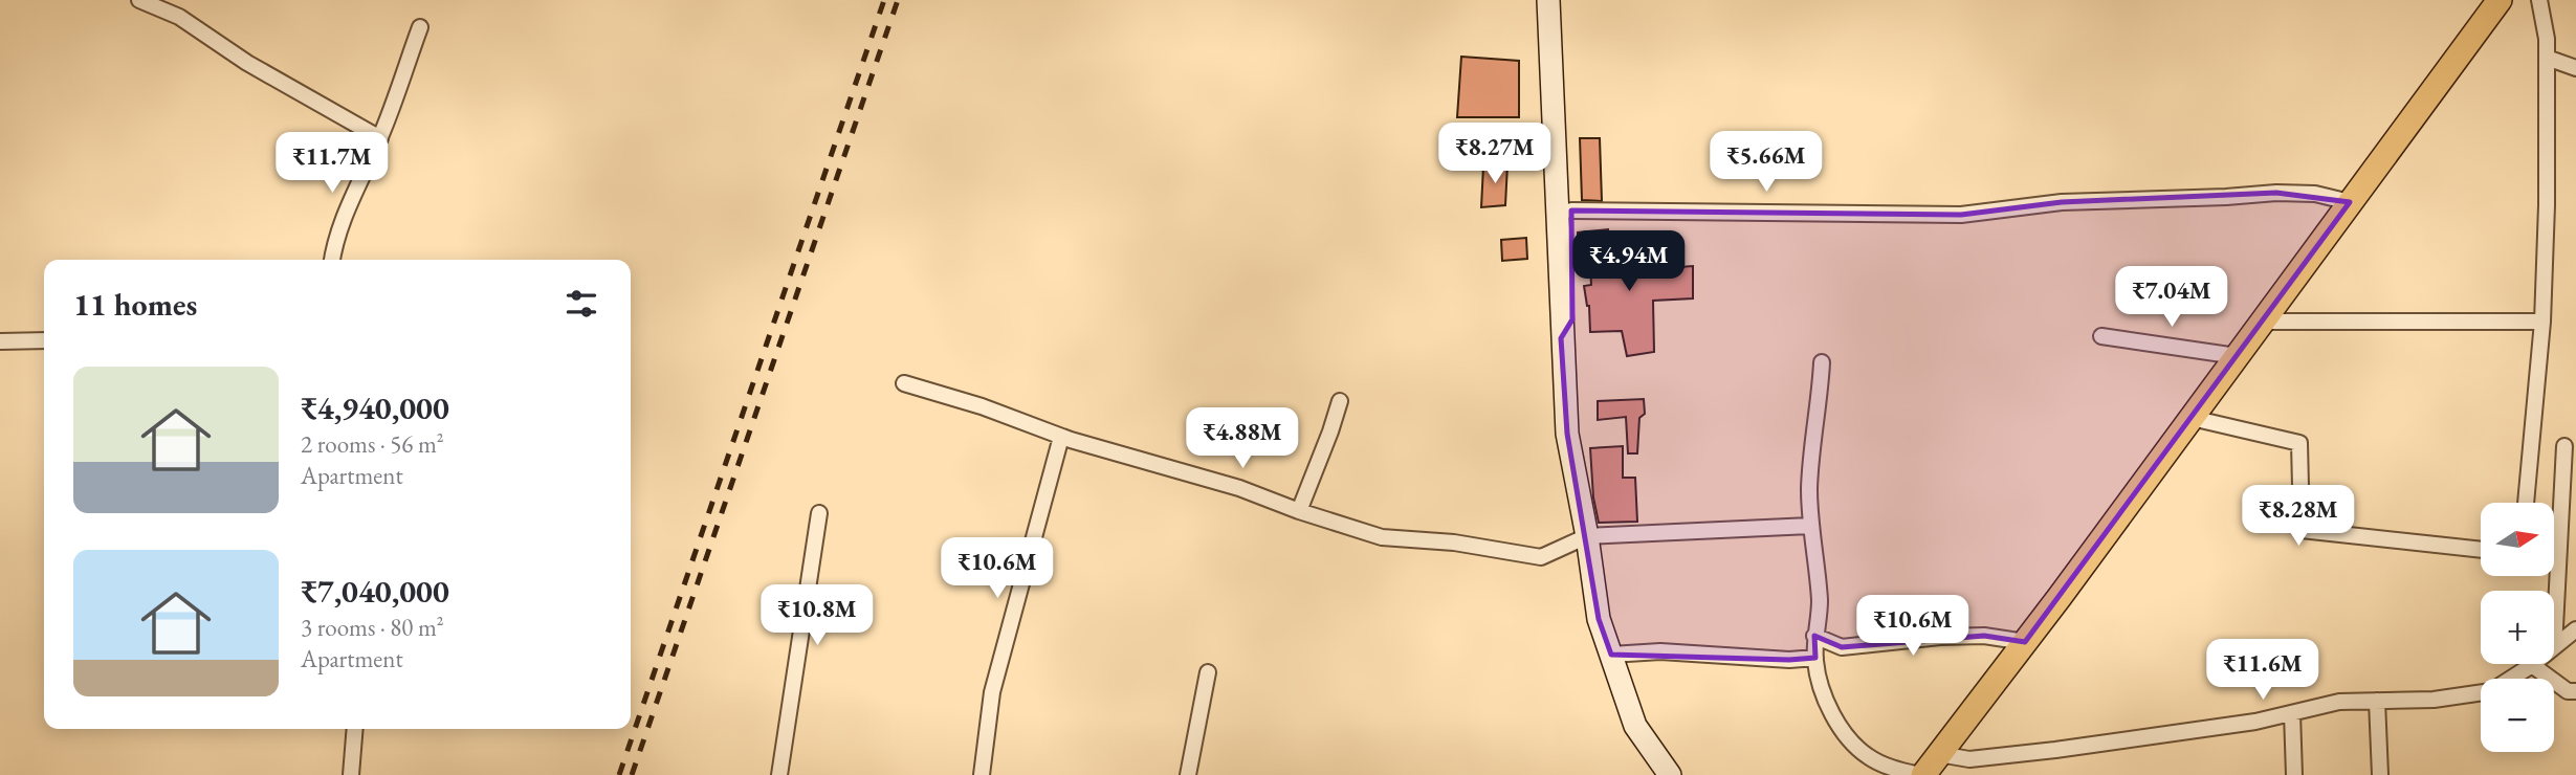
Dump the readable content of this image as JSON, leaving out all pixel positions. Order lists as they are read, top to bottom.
{
  "north": "right",
  "page": {
    "price": [
      "₹8.27M",
      "₹5.66M",
      "₹11.7M",
      "₹4.94M",
      "₹7.04M",
      "₹4.88M",
      "₹8.28M",
      "₹10.6M",
      "₹10.8M",
      "₹10.6M",
      "₹11.6M"
    ],
    "heading": "11 homes",
    "list": [
      {
        "name": "₹4,940,000",
        "note": "2 rooms · 56 m² · Apartment"
      },
      {
        "name": "₹7,040,000",
        "note": "3 rooms · 80 m² · Apartment"
      }
    ],
    "map_buttons": ["+", "−"]
  }
}
